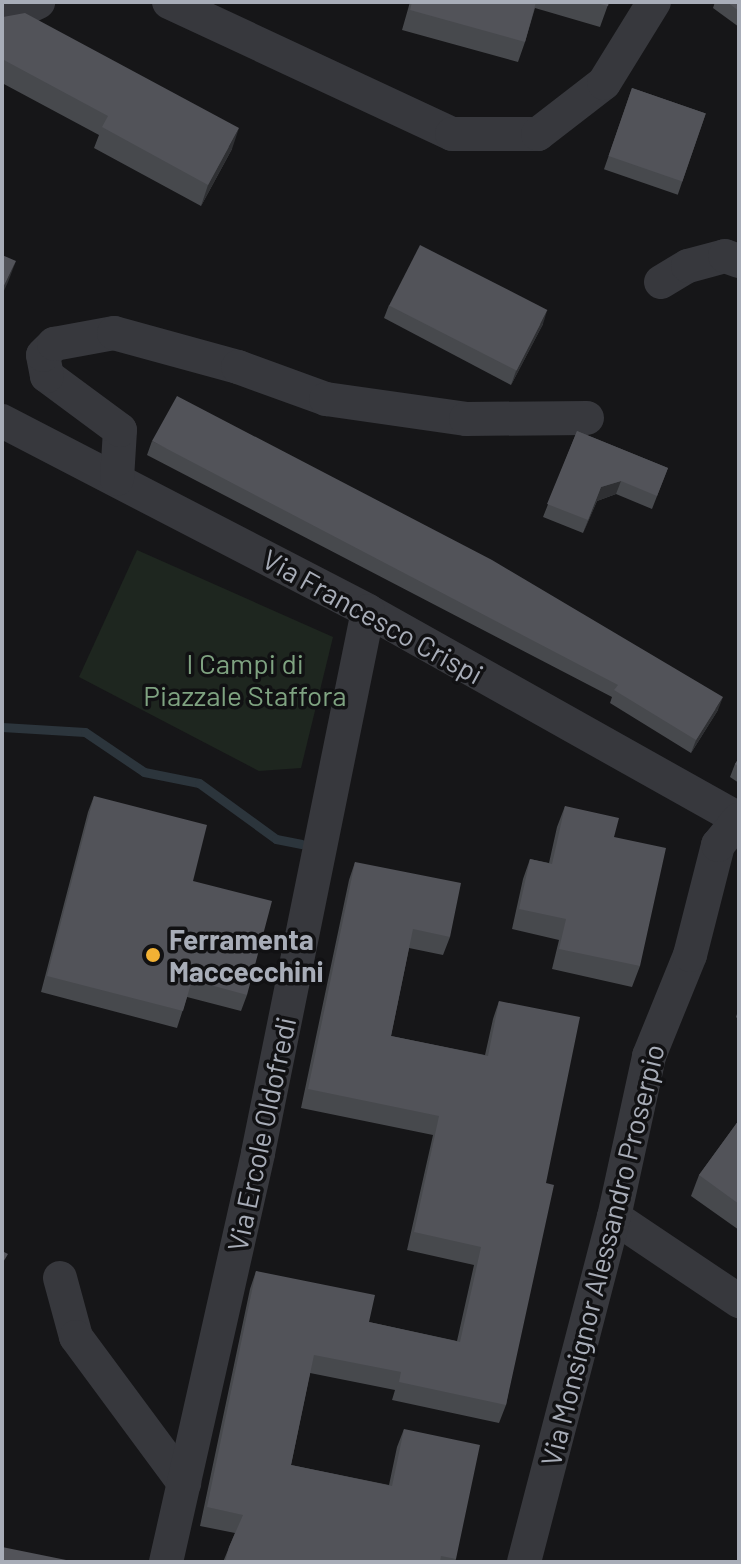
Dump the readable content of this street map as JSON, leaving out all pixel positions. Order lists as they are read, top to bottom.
{
  "streets": {
    "street": ["Via Francesco Crispi", "Via Ercole Oldofredi", "Via Monsignor Alessandro Proserpio"]
  },
  "crossings": [
    ["Via Francesco Crispi", "Via Ercole Oldofredi"],
    ["Via Francesco Crispi", "Via Monsignor Alessandro Proserpio"]
  ],
  "parks": ["I Campi di Piazzale Staffora"],
  "places": ["Ferramenta Maccecchini"]
}
